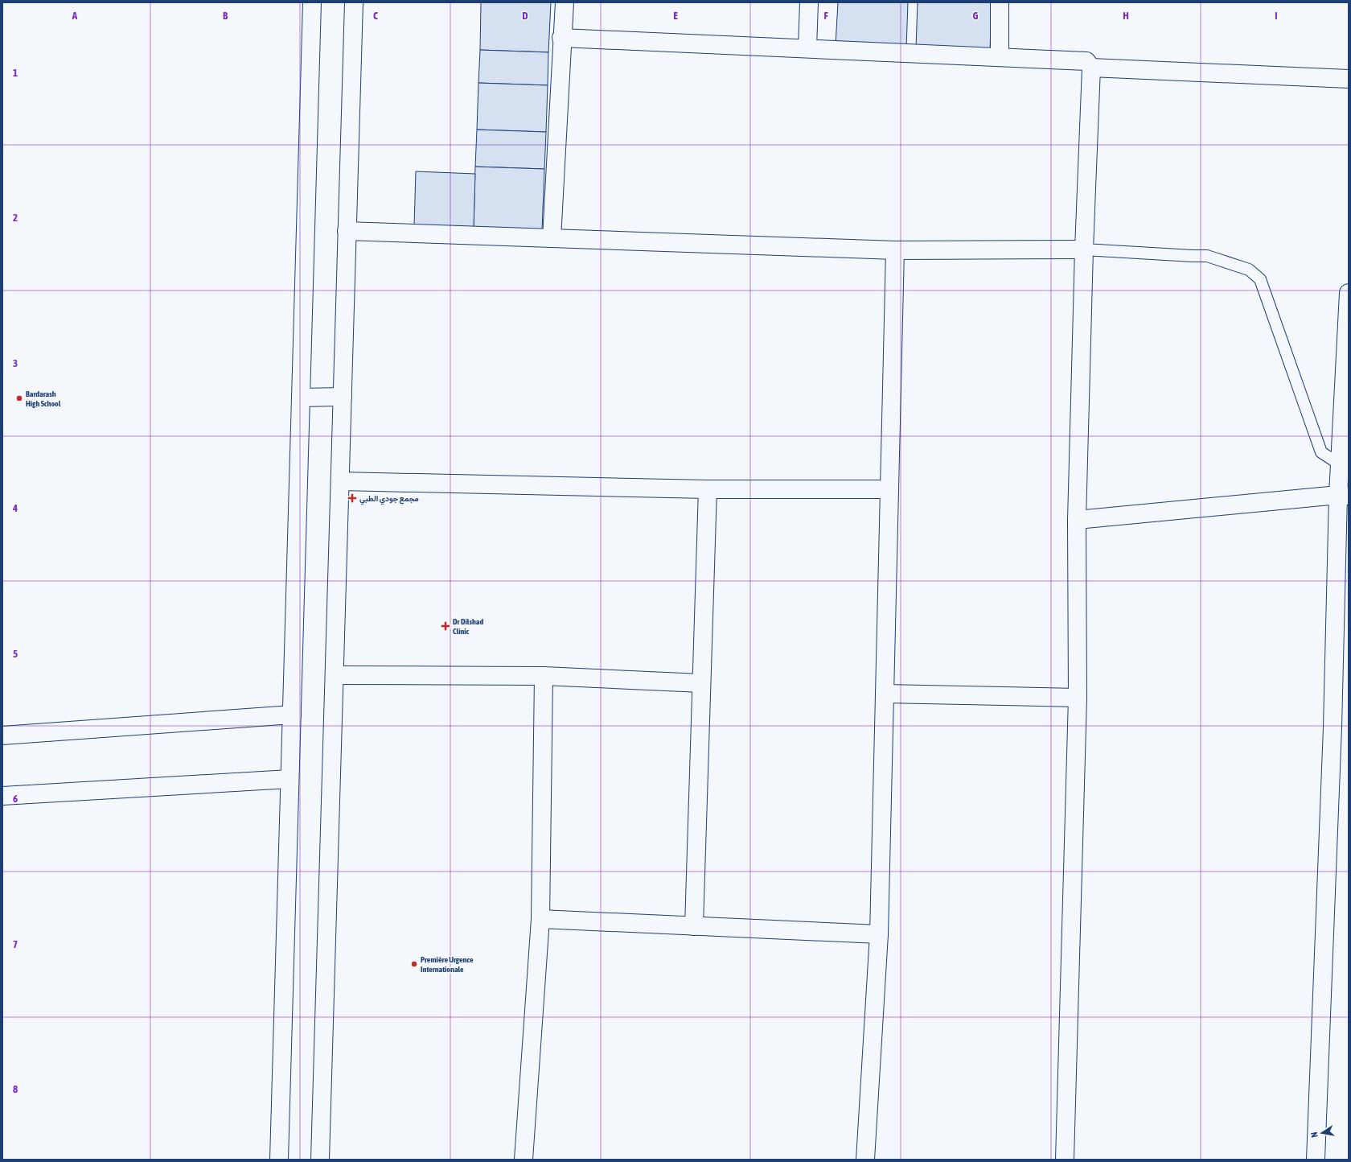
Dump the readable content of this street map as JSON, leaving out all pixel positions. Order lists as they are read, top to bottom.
{
  "places": {
    "other": ["Bardarash High School", "Première Urgence Internationale"],
    "health": ["مجمع جودي الطبي", "Dr Dilshad Clinic"]
  },
  "north": "left",
  "grid": {
    "columns": [
      "A",
      "B",
      "C",
      "D",
      "E",
      "F",
      "G",
      "H",
      "I"
    ],
    "rows": [
      "1",
      "2",
      "3",
      "4",
      "5",
      "6",
      "7",
      "8"
    ]
  }
}
